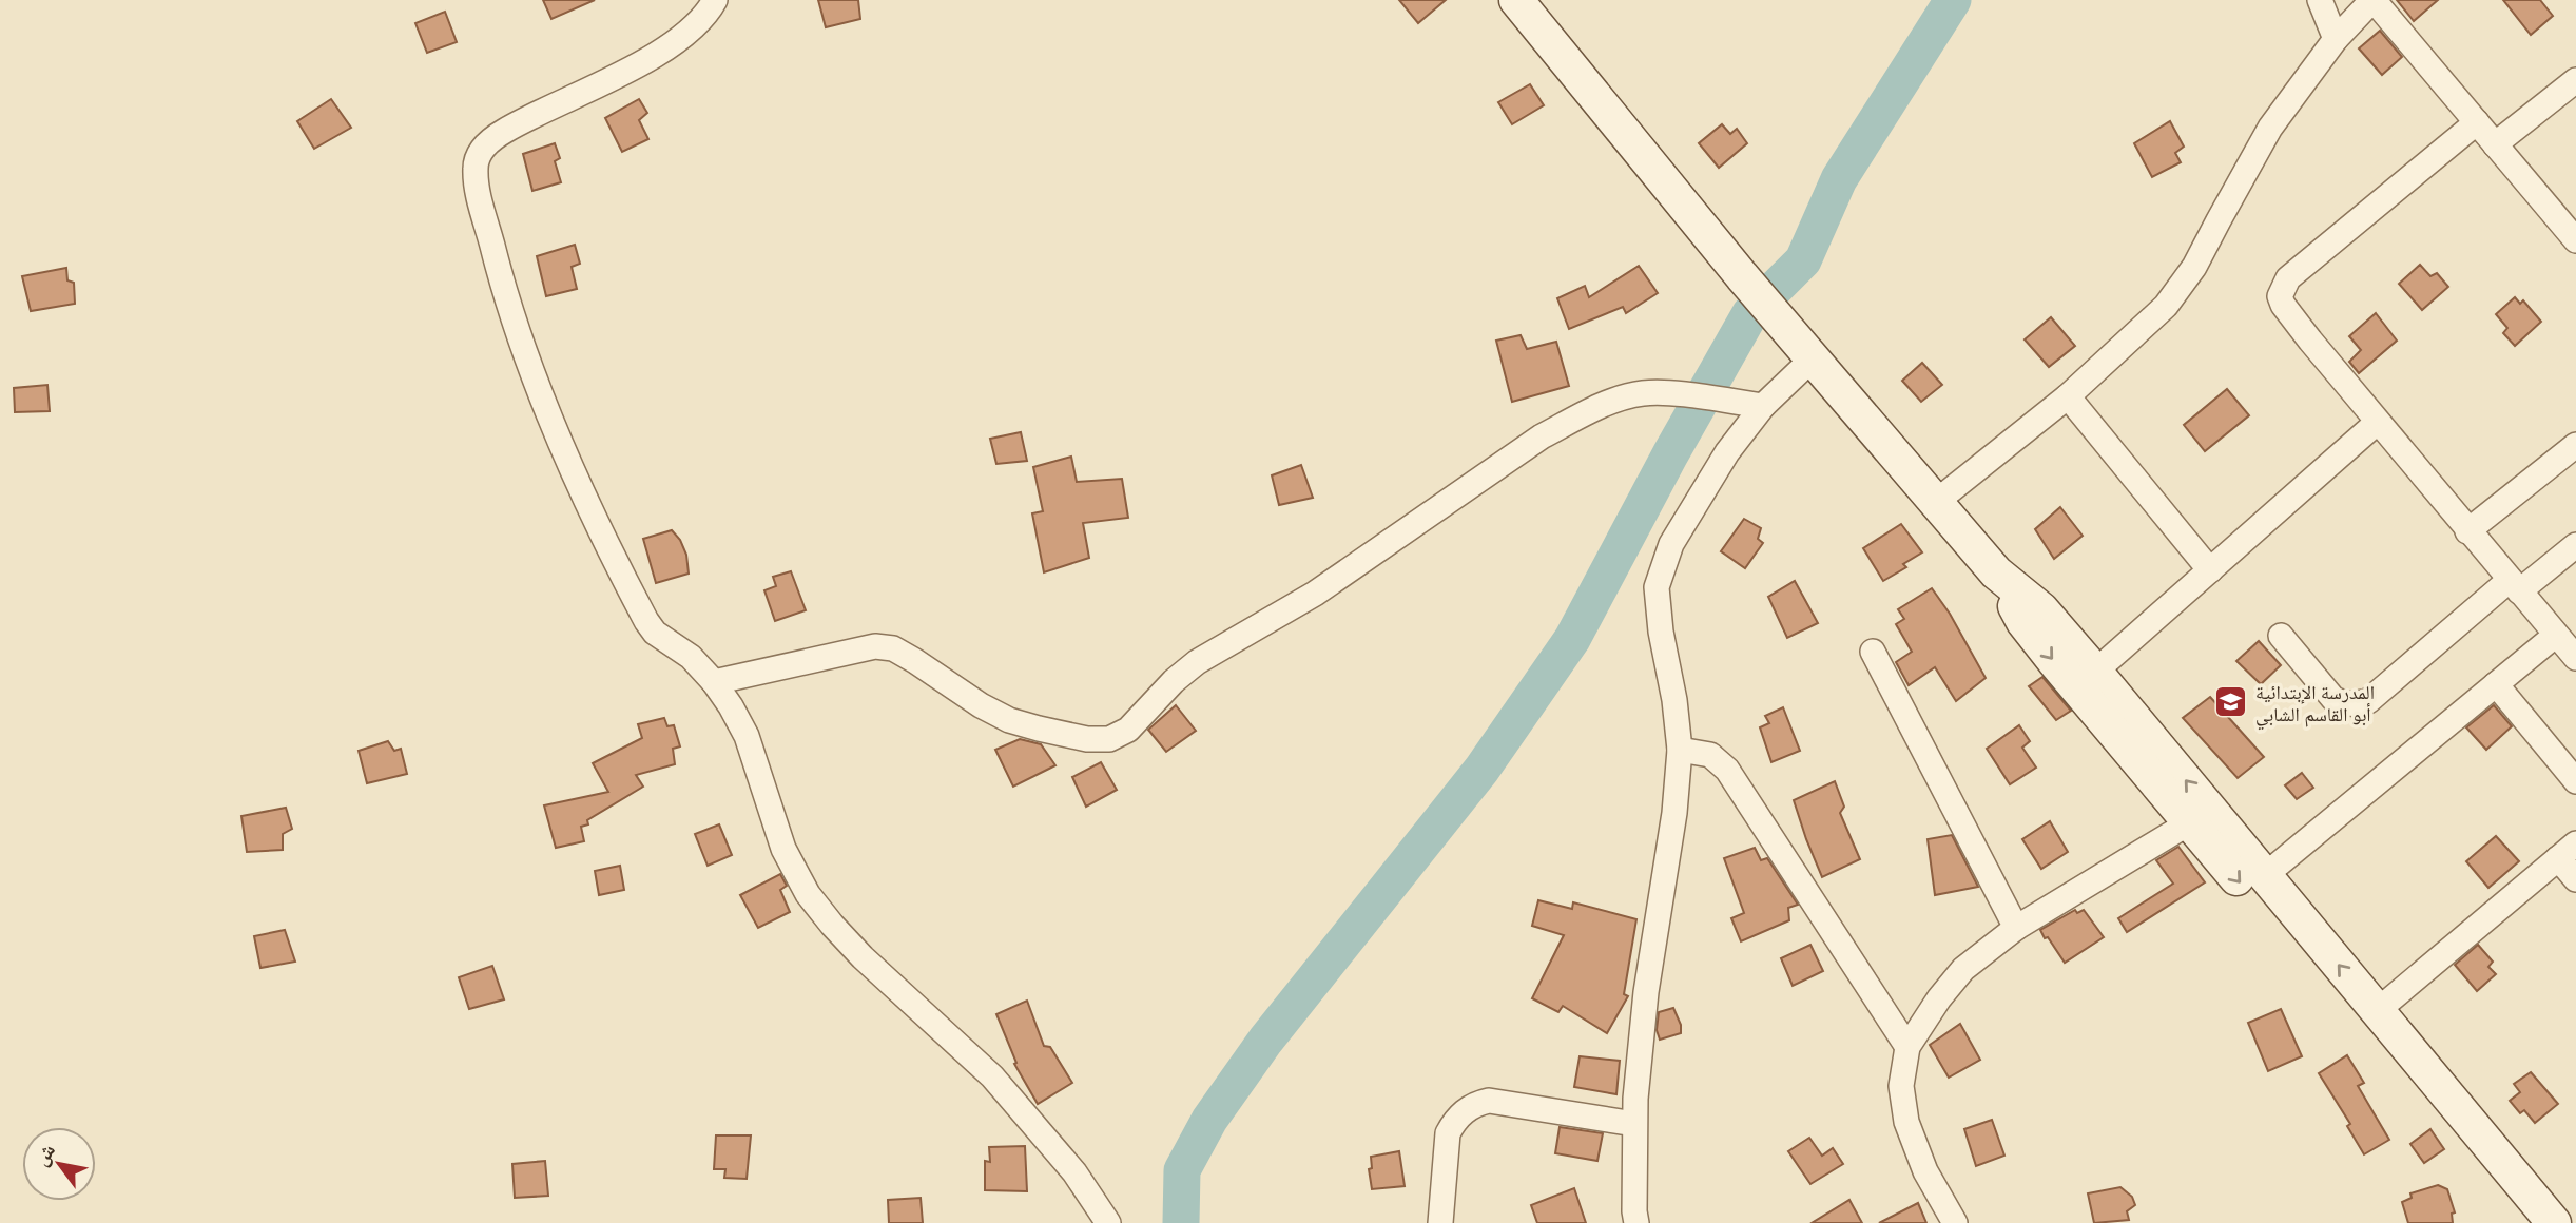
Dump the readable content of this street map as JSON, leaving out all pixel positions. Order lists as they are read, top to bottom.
{
  "places": {
    "school or university": ["المدرسة الإبتدائية أبو القاسم الشابي"]
  },
  "north": "top left"
}
